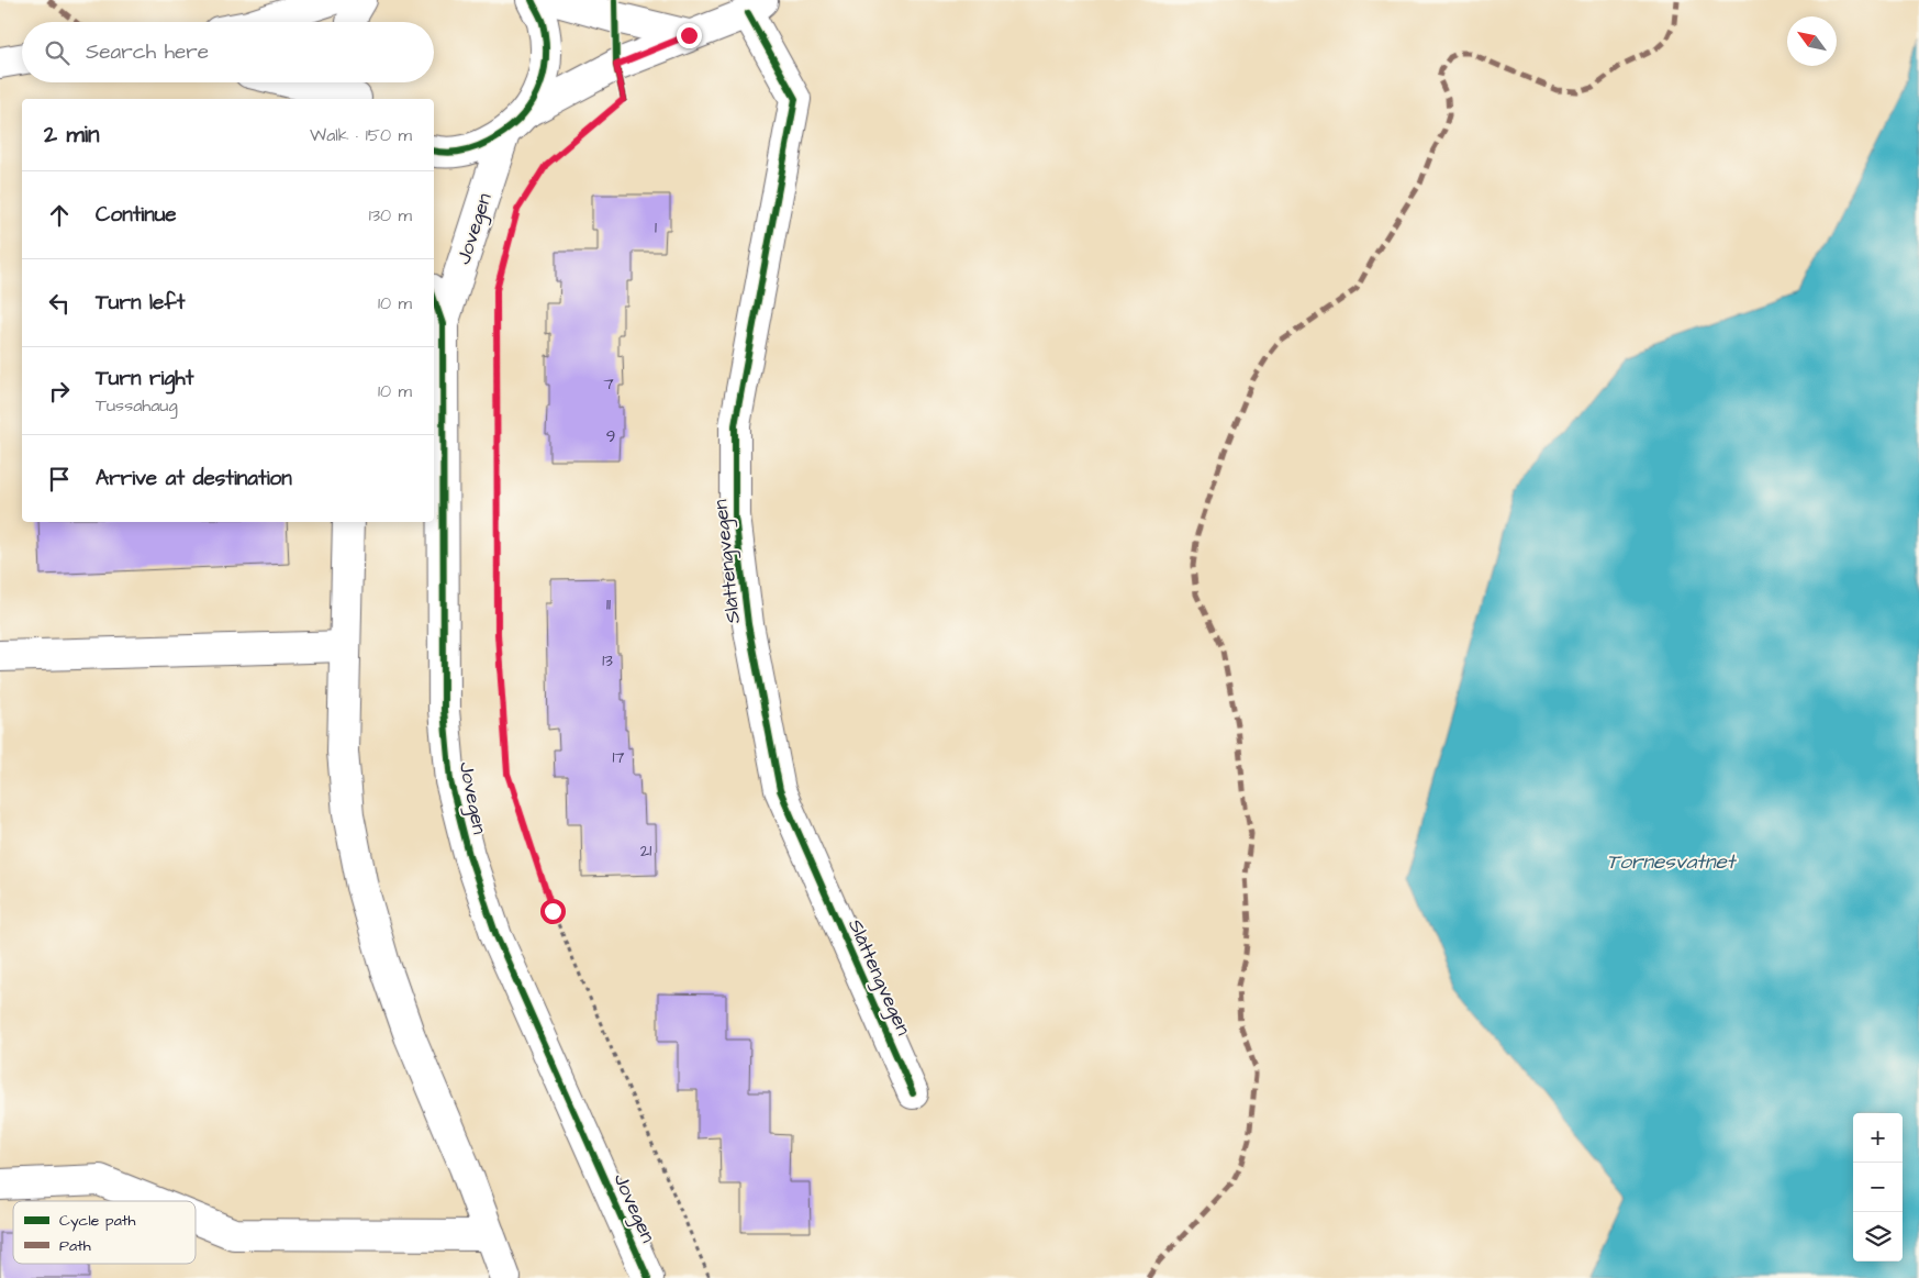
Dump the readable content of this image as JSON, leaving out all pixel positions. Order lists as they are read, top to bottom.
{
  "streets": {
    "street": ["Jovegen", "Slåttengvegen"]
  },
  "water": ["Tornesvatnet"],
  "house_numbers": [
    "1",
    "7",
    "9",
    "11",
    "13",
    "17",
    "21"
  ],
  "legend": ["Cycle path", "Path"],
  "north": "top left",
  "page": {
    "search": "Search here",
    "heading": ["2 min", "Walk · 150 m"],
    "list": [
      ["Continue", "130 m"],
      ["Turn left", "10 m"],
      ["Turn right", "Tussahaug", "10 m"],
      "Arrive at destination"
    ],
    "map_buttons": ["+", "−"]
  }
}
